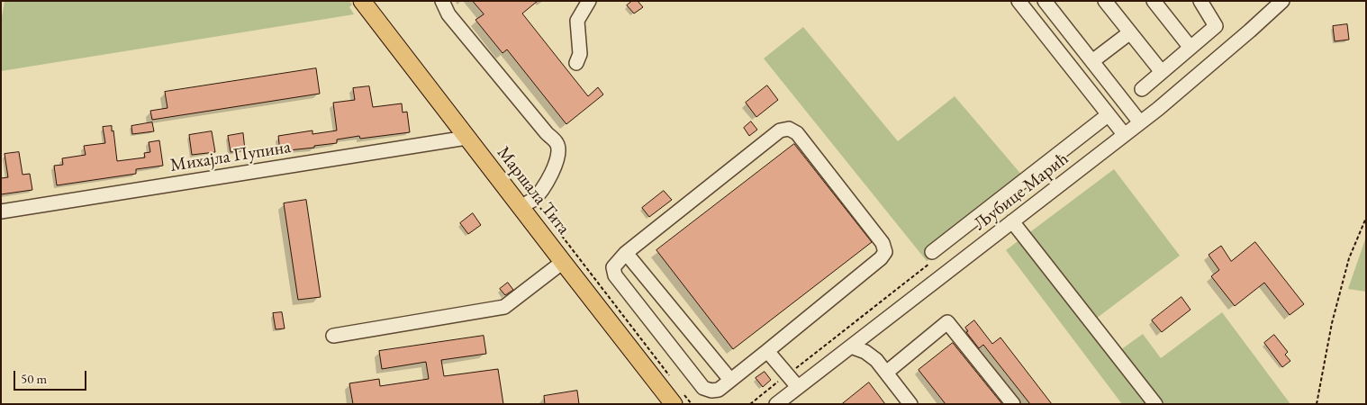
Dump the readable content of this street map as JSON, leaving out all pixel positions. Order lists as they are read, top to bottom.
{
  "streets": {
    "main road": ["Маршала Тита"],
    "street": ["Михајла Пупина", "Љубице Марић"]
  },
  "crossings": [
    ["Михајла Пупина", "Маршала Тита"]
  ],
  "scale_bar": "50 m"
}
